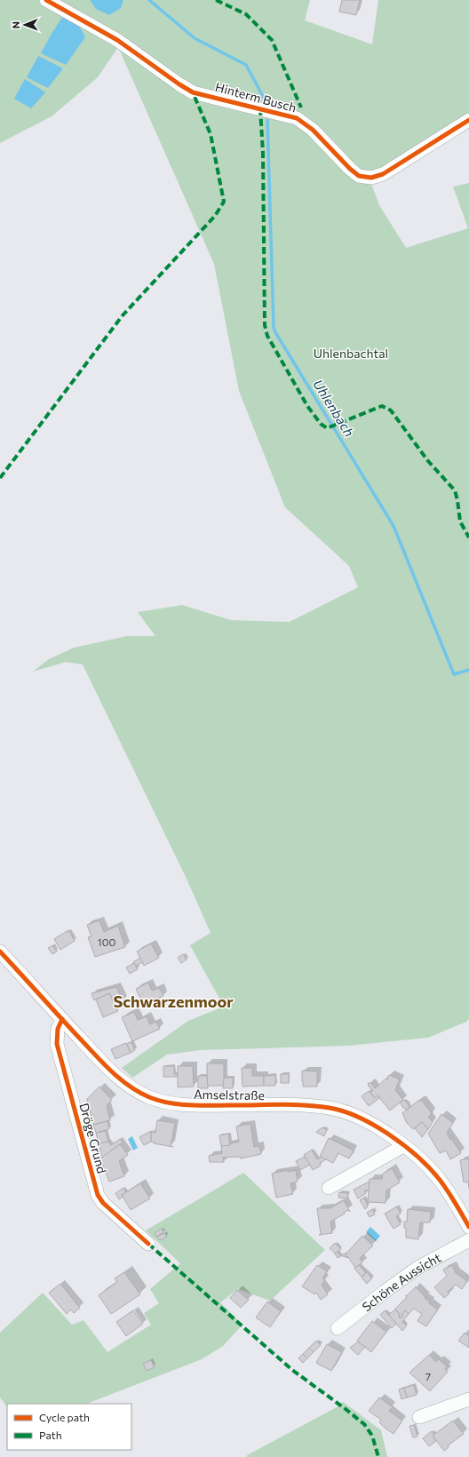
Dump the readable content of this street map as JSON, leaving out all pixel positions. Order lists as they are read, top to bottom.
{
  "streets": {
    "street": [
      "Hinterm Busch",
      "Amselstraße",
      "Dröge Grund",
      "Schöne Aussicht"
    ]
  },
  "crossings": [
    ["Amselstraße", "Dröge Grund"]
  ],
  "districts": ["Schwarzenmoor"],
  "water": ["Uhlenbach"],
  "parks": ["Uhlenbachtal"],
  "house_numbers": ["100", "7"],
  "legend": ["Cycle path", "Path"],
  "north": "left"
}
